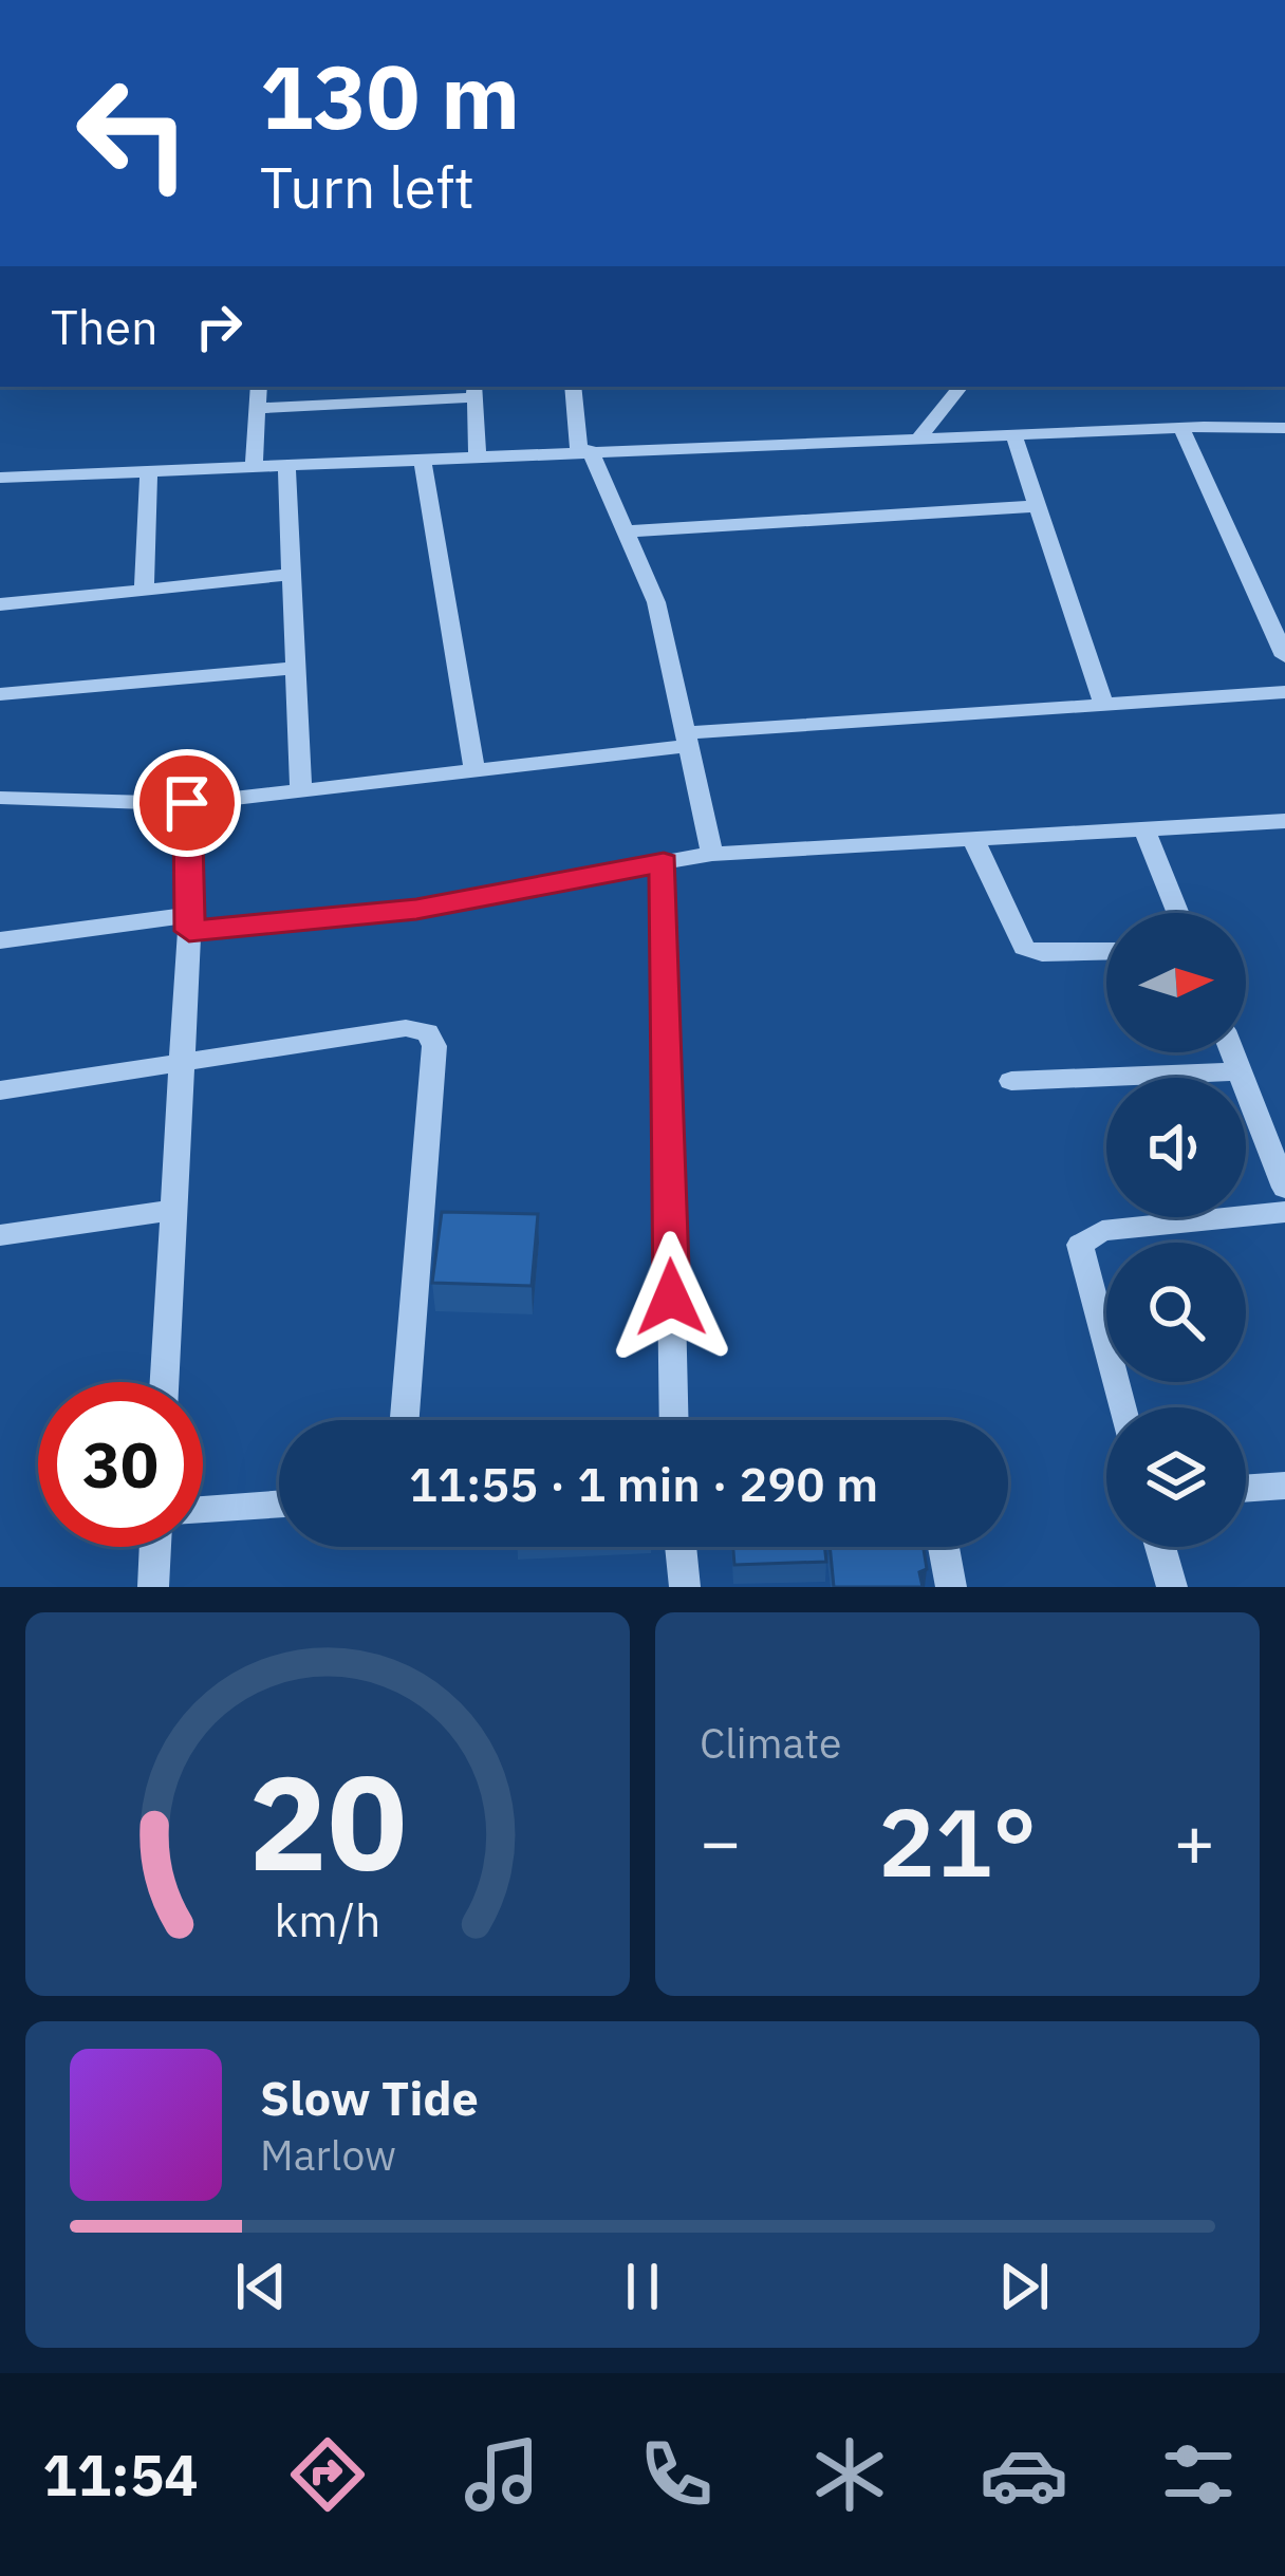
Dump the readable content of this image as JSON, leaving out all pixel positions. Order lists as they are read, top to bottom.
{
  "north": "right",
  "page": {
    "turn": ["130 m", "Turn left"],
    "then": "Then",
    "limit": "30",
    "trip": "11:55 · 1 min · 290 m",
    "tile": "Climate",
    "heat": ["−", "21°", "+"],
    "song": ["Slow Tide", "Marlow"],
    "tabs": "11:54",
    "gauge": ["20", "km/h"]
  }
}
